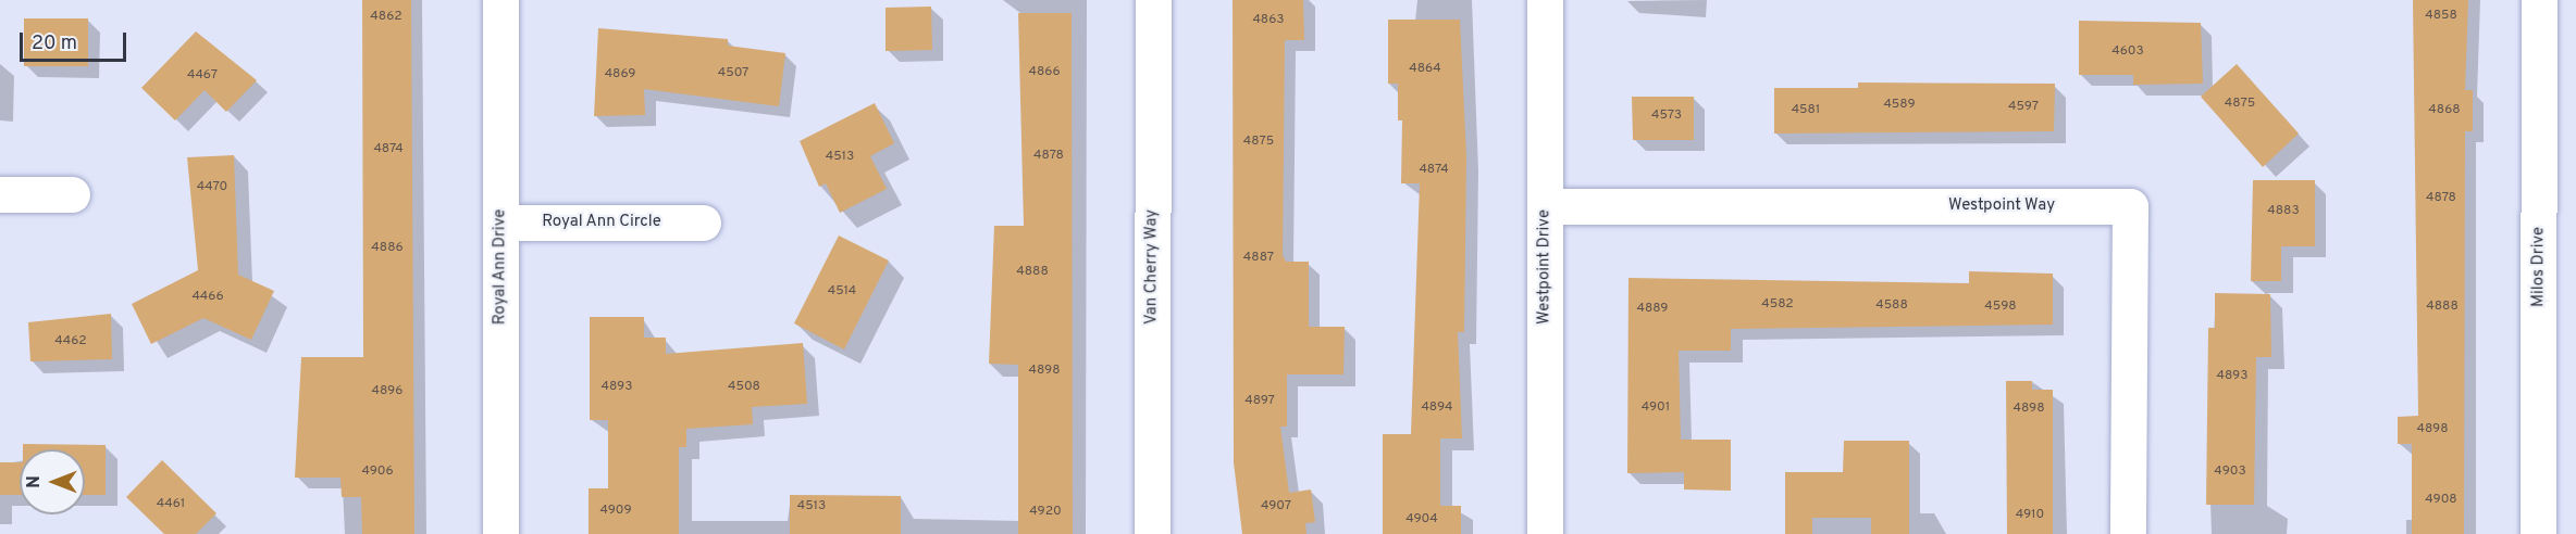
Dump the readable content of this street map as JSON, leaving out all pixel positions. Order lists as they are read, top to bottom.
{
  "streets": {
    "street": [
      "Westpoint Way",
      "Royal Ann Circle",
      "Royal Ann Drive",
      "Van Cherry Way",
      "Westpoint Drive",
      "Milos Drive"
    ]
  },
  "crossings": [
    ["Westpoint Way", "Westpoint Drive"],
    ["Royal Ann Circle", "Royal Ann Drive"]
  ],
  "house_numbers": [
    "4858",
    "4862",
    "4863",
    "4603",
    "4864",
    "4866",
    "4507",
    "4869",
    "4467",
    "4875",
    "4589",
    "4597",
    "4581",
    "4868",
    "4573",
    "4875",
    "4874",
    "4878",
    "4513",
    "4874",
    "4470",
    "4878",
    "4883",
    "4886",
    "4887",
    "4888",
    "4514",
    "4466",
    "4582",
    "4588",
    "4598",
    "4888",
    "4889",
    "4462",
    "4898",
    "4893",
    "4893",
    "4508",
    "4896",
    "4897",
    "4894",
    "4901",
    "4898",
    "4898",
    "4906",
    "4903",
    "4908",
    "4461",
    "4513",
    "4907",
    "4909",
    "4920",
    "4910",
    "4904"
  ],
  "scale_bar": "20 m",
  "north": "left"
}
